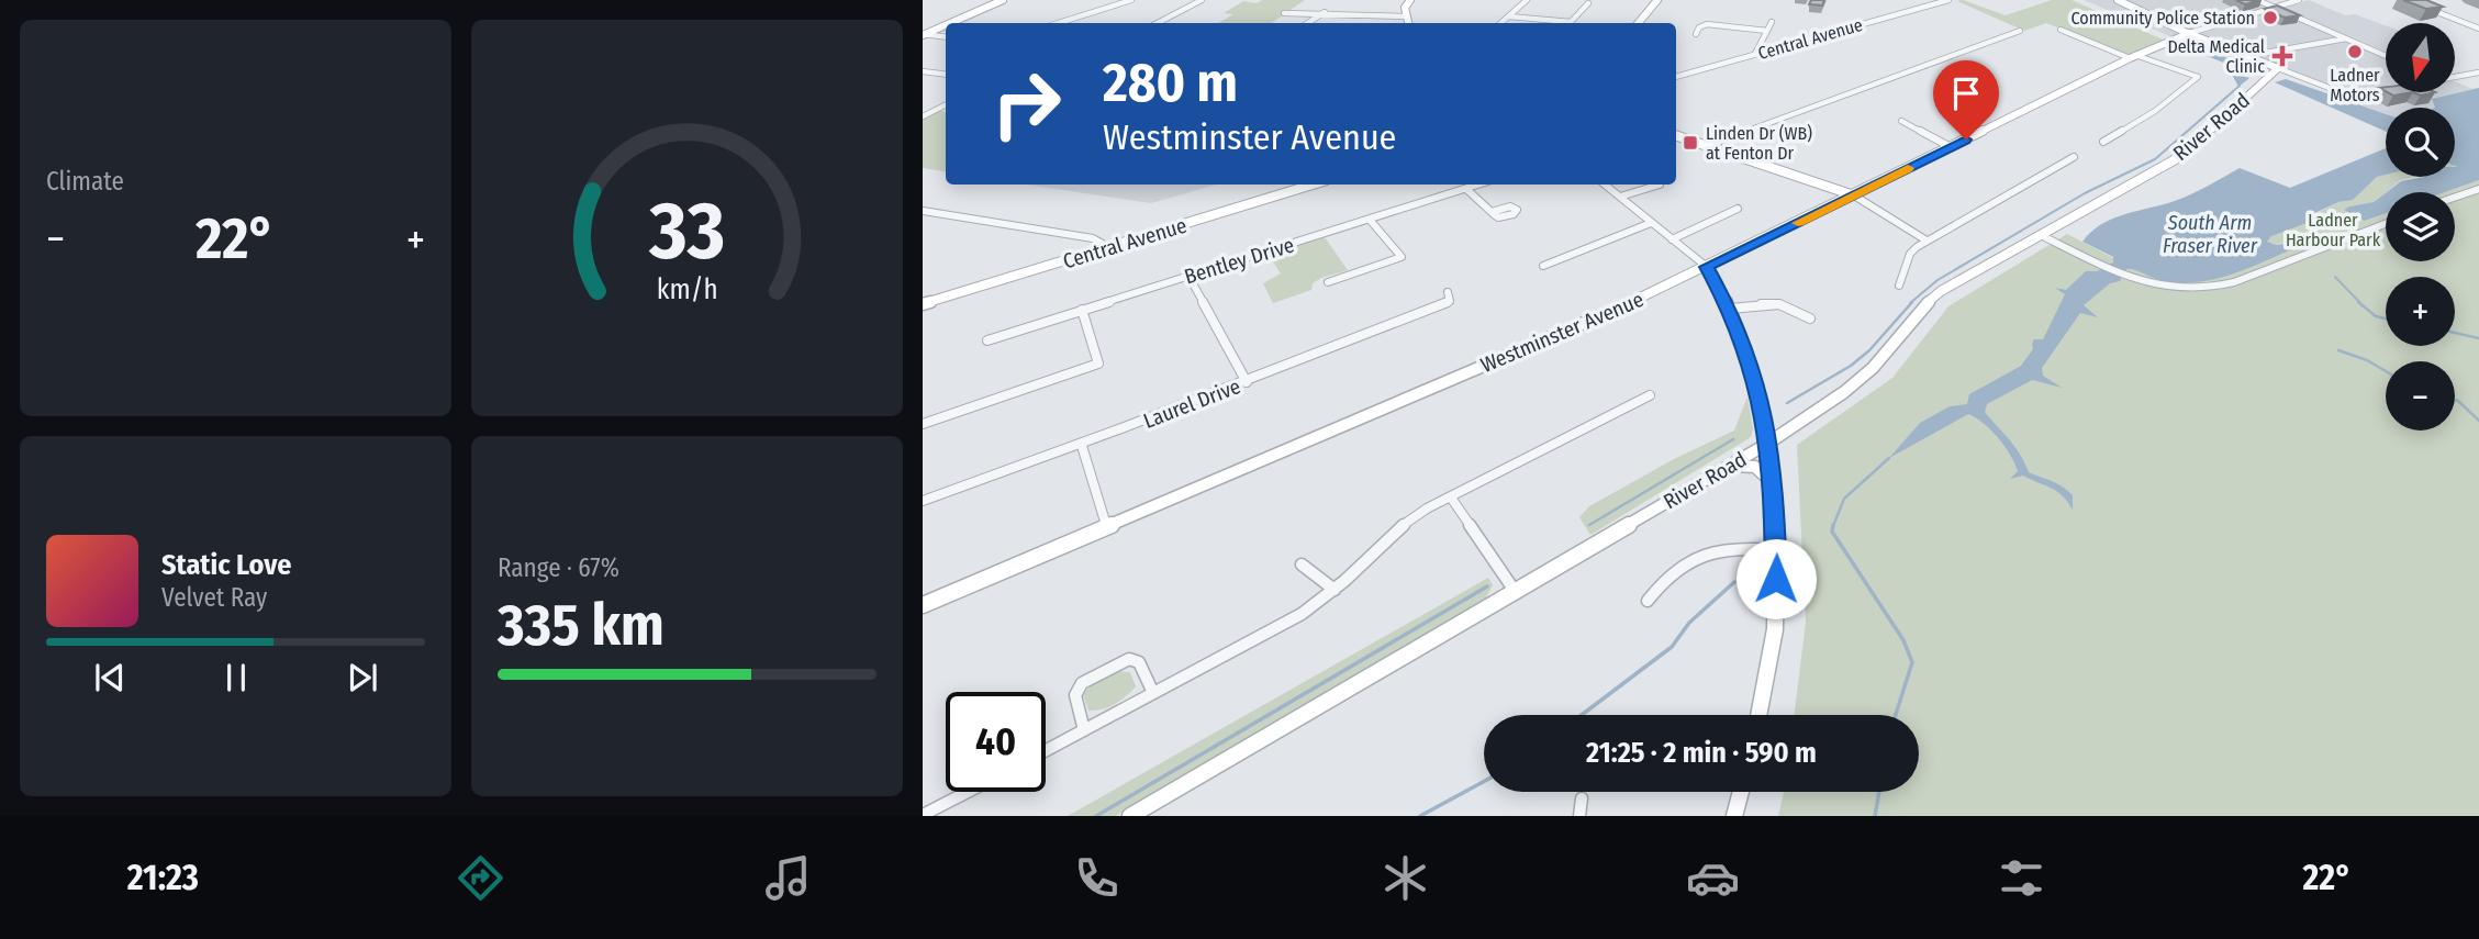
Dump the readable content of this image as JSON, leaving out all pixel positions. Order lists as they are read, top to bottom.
{
  "streets": {
    "street": [
      "Central Avenue",
      "River Road",
      "Bentley Drive",
      "Westminster Avenue",
      "Laurel Drive"
    ]
  },
  "water": ["South Arm Fraser River"],
  "parks": ["Ladner Harbour Park"],
  "places": {
    "other": ["Community Police Station", "Ladner Motors"],
    "health": ["Delta Medical Clinic"],
    "transit": ["Linden Dr (WB) at Fenton Dr"]
  },
  "north": "bottom",
  "page": {
    "tile": [
      "Climate",
      ["Range · 67%", "335 km"]
    ],
    "map_buttons": ["+", "−"],
    "turn": ["280 m", "Westminster Avenue"],
    "heat": ["−", "22°", "+"],
    "song": ["Static Love", "Velvet Ray"],
    "limit": "40",
    "trip": "21:25 · 2 min · 590 m",
    "tabs": ["21:23", "22°"],
    "gauge": ["33", "km/h"]
  }
}
